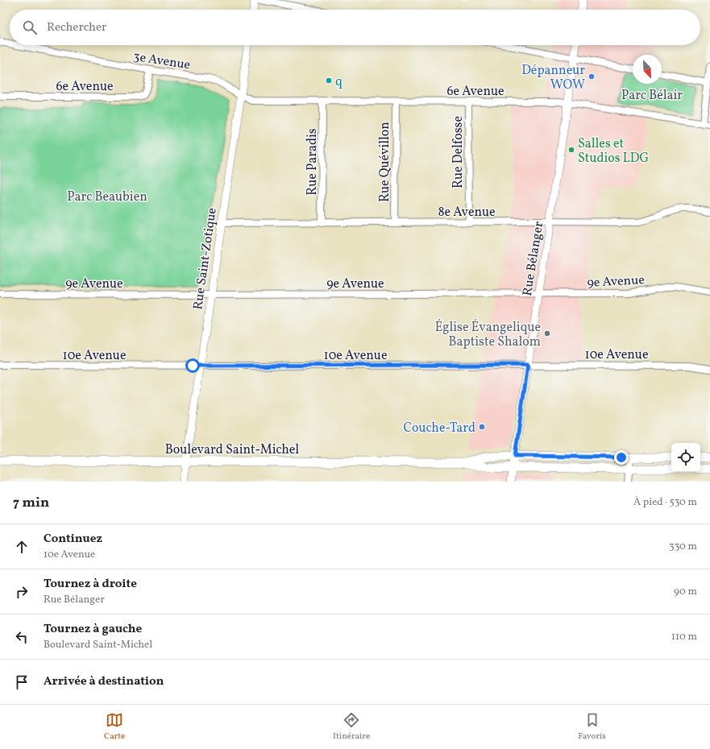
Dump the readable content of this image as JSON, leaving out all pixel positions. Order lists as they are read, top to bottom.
{
  "streets": {
    "main road": ["Boulevard Saint-Michel"],
    "street": [
      "3e Avenue",
      "6e Avenue",
      "Rue Delfosse",
      "Rue Paradis",
      "Rue Quévillon",
      "8e Avenue",
      "Rue Saint-Zotique",
      "Rue Bélanger",
      "9e Avenue",
      "10e Avenue"
    ]
  },
  "crossings": [
    ["3e Avenue", "6e Avenue"],
    ["3e Avenue", "Rue Saint-Zotique"],
    ["6e Avenue", "Rue Delfosse"],
    ["6e Avenue", "Rue Paradis"],
    ["6e Avenue", "Rue Quévillon"],
    ["6e Avenue", "Rue Saint-Zotique"],
    ["6e Avenue", "Rue Bélanger"],
    ["Rue Delfosse", "8e Avenue"],
    ["Rue Paradis", "8e Avenue"],
    ["Rue Quévillon", "8e Avenue"],
    ["8e Avenue", "Rue Saint-Zotique"],
    ["8e Avenue", "Rue Bélanger"],
    ["Rue Saint-Zotique", "9e Avenue"],
    ["Rue Saint-Zotique", "10e Avenue"],
    ["Rue Saint-Zotique", "Boulevard Saint-Michel"],
    ["Rue Bélanger", "9e Avenue"],
    ["Rue Bélanger", "10e Avenue"],
    ["Rue Bélanger", "Boulevard Saint-Michel"]
  ],
  "parks": ["Parc Bélair", "Parc Beaubien"],
  "places": [
    "Dépanneur WOW",
    "q",
    "Salles et Studios LDG",
    "Église Évangelique Baptiste Shalom",
    "Couche-Tard"
  ],
  "north": "bottom right",
  "page": {
    "search": "Rechercher",
    "heading": ["7 min", "À pied · 530 m"],
    "list": [
      ["Continuez", "10e Avenue", "330 m"],
      ["Tournez à droite", "Rue Bélanger", "90 m"],
      ["Tournez à gauche", "Boulevard Saint-Michel", "110 m"],
      "Arrivée à destination"
    ],
    "nav": ["Carte", "Itinéraire", "Favoris"]
  }
}
